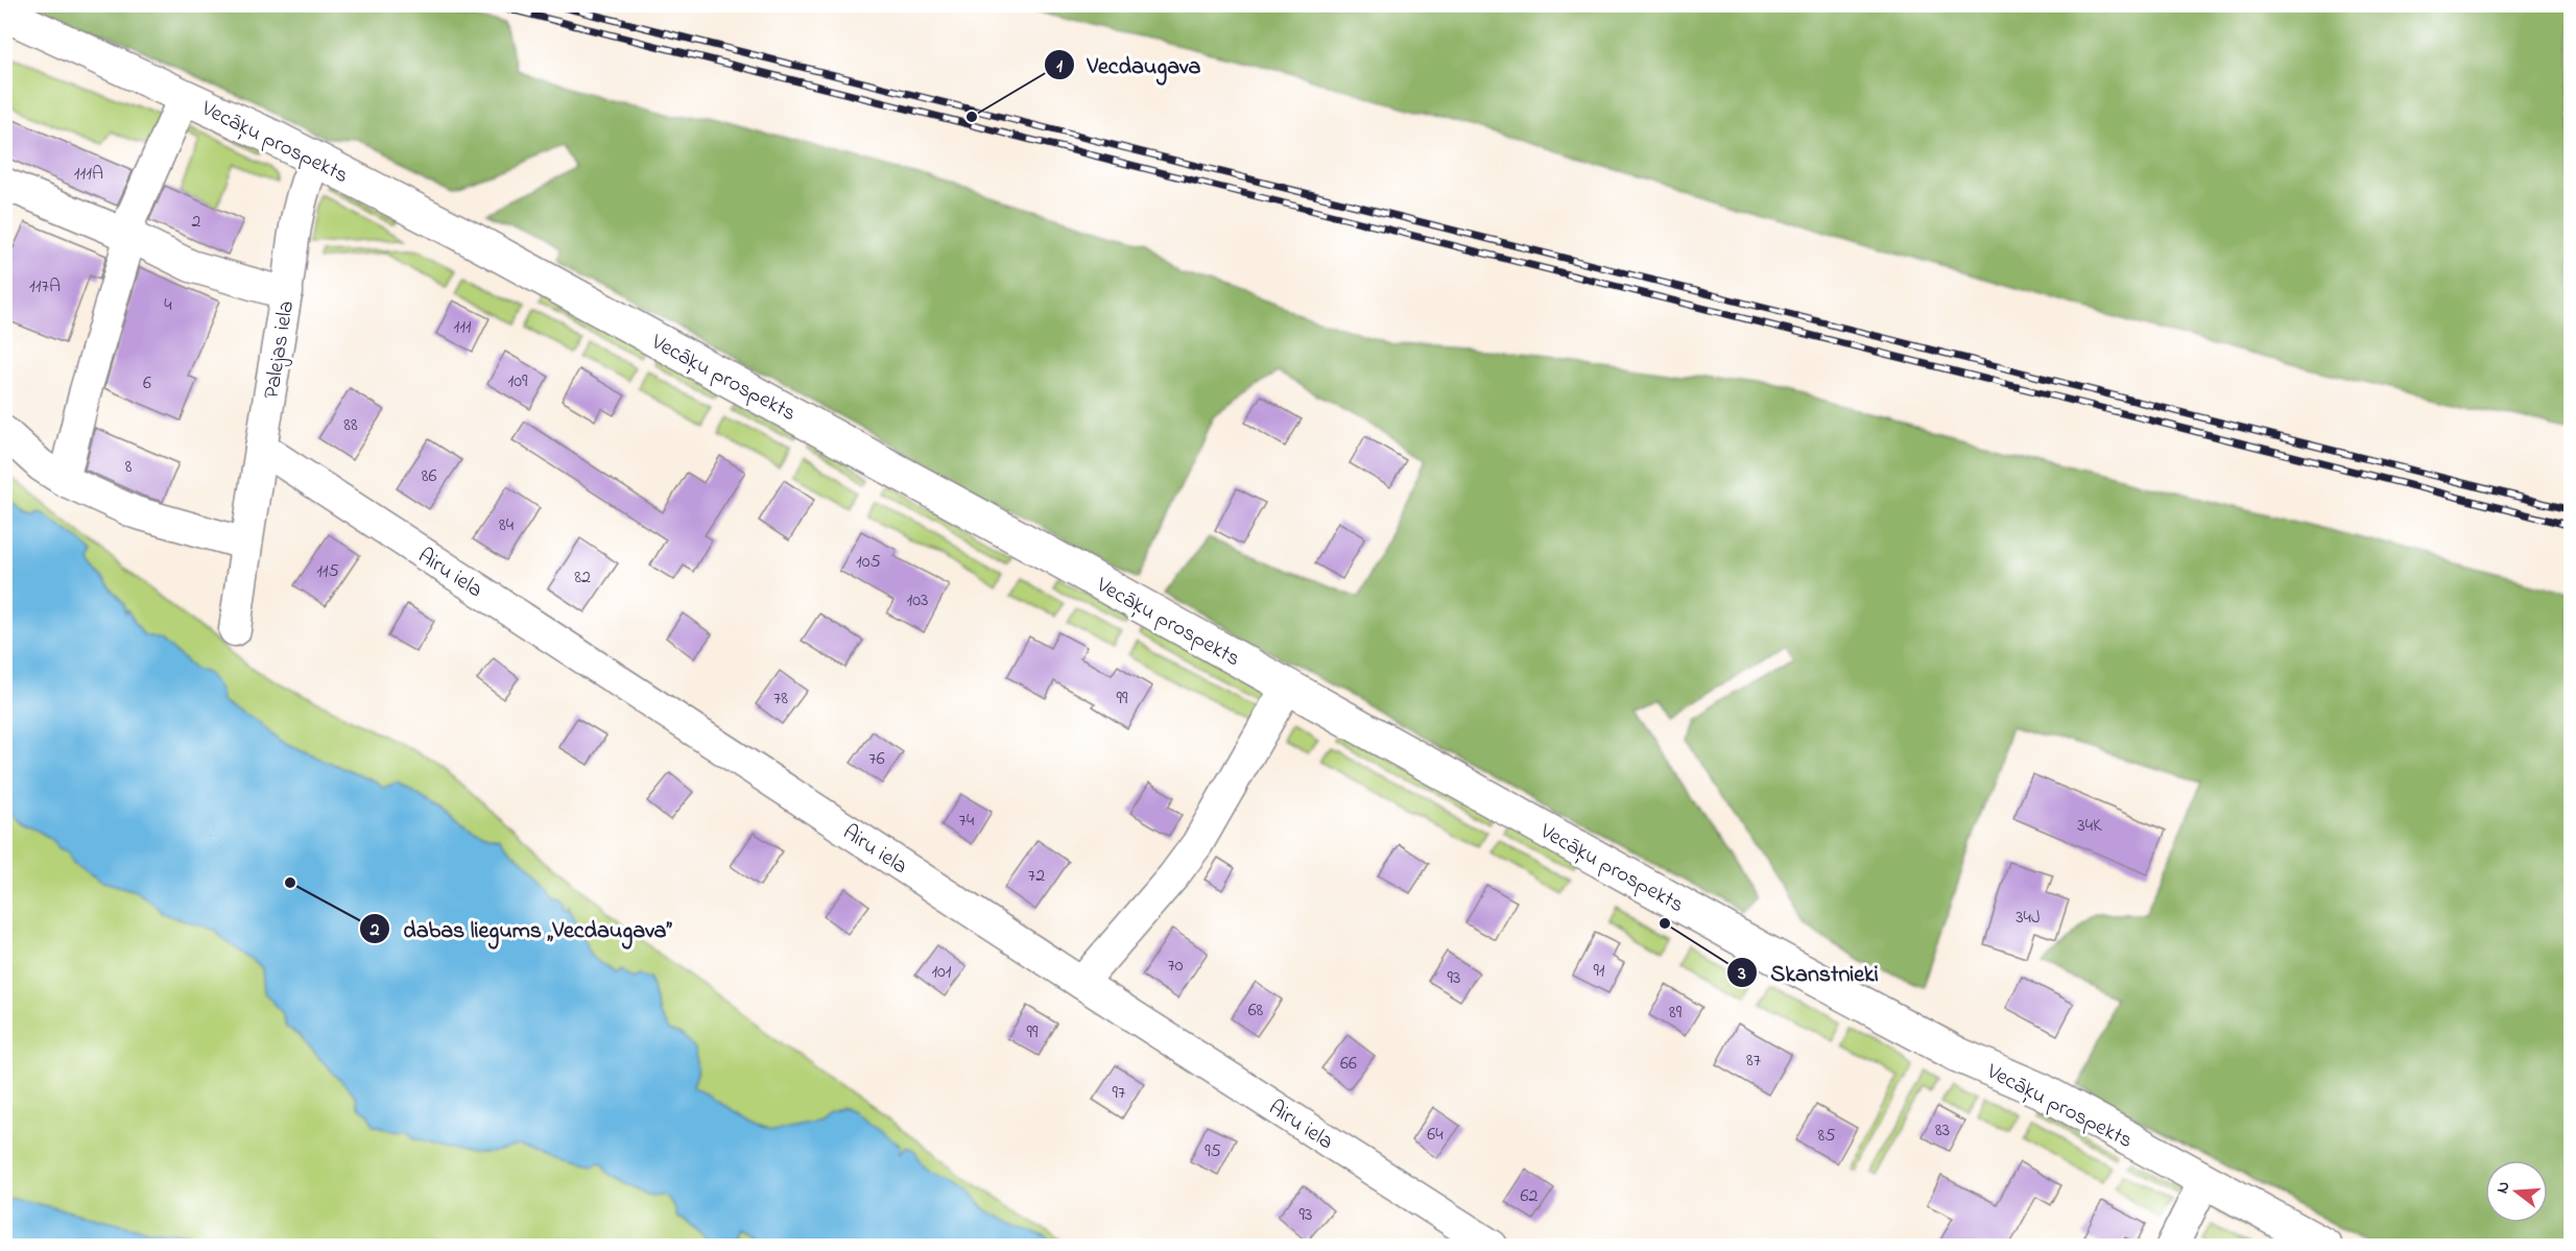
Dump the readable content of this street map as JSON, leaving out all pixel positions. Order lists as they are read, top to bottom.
{
  "streets": {
    "main road": ["Vecāķu prospekts"],
    "street": ["Palejas iela", "Airu iela"]
  },
  "crossings": [
    ["Vecāķu prospekts", "Palejas iela"],
    ["Palejas iela", "Airu iela"]
  ],
  "places": ["Vecdaugava", "dabas liegums „Vecdaugava”", "Skanstnieki"],
  "house_numbers": [
    "111A",
    "2",
    "117A",
    "4",
    "111",
    "109",
    "6",
    "88",
    "8",
    "86",
    "84",
    "105",
    "115",
    "82",
    "103",
    "78",
    "99",
    "76",
    "74",
    "34K",
    "72",
    "34J",
    "70",
    "91",
    "101",
    "93",
    "68",
    "89",
    "99",
    "87",
    "66",
    "97",
    "83",
    "64",
    "85",
    "95",
    "62",
    "93"
  ],
  "north": "left"
}
